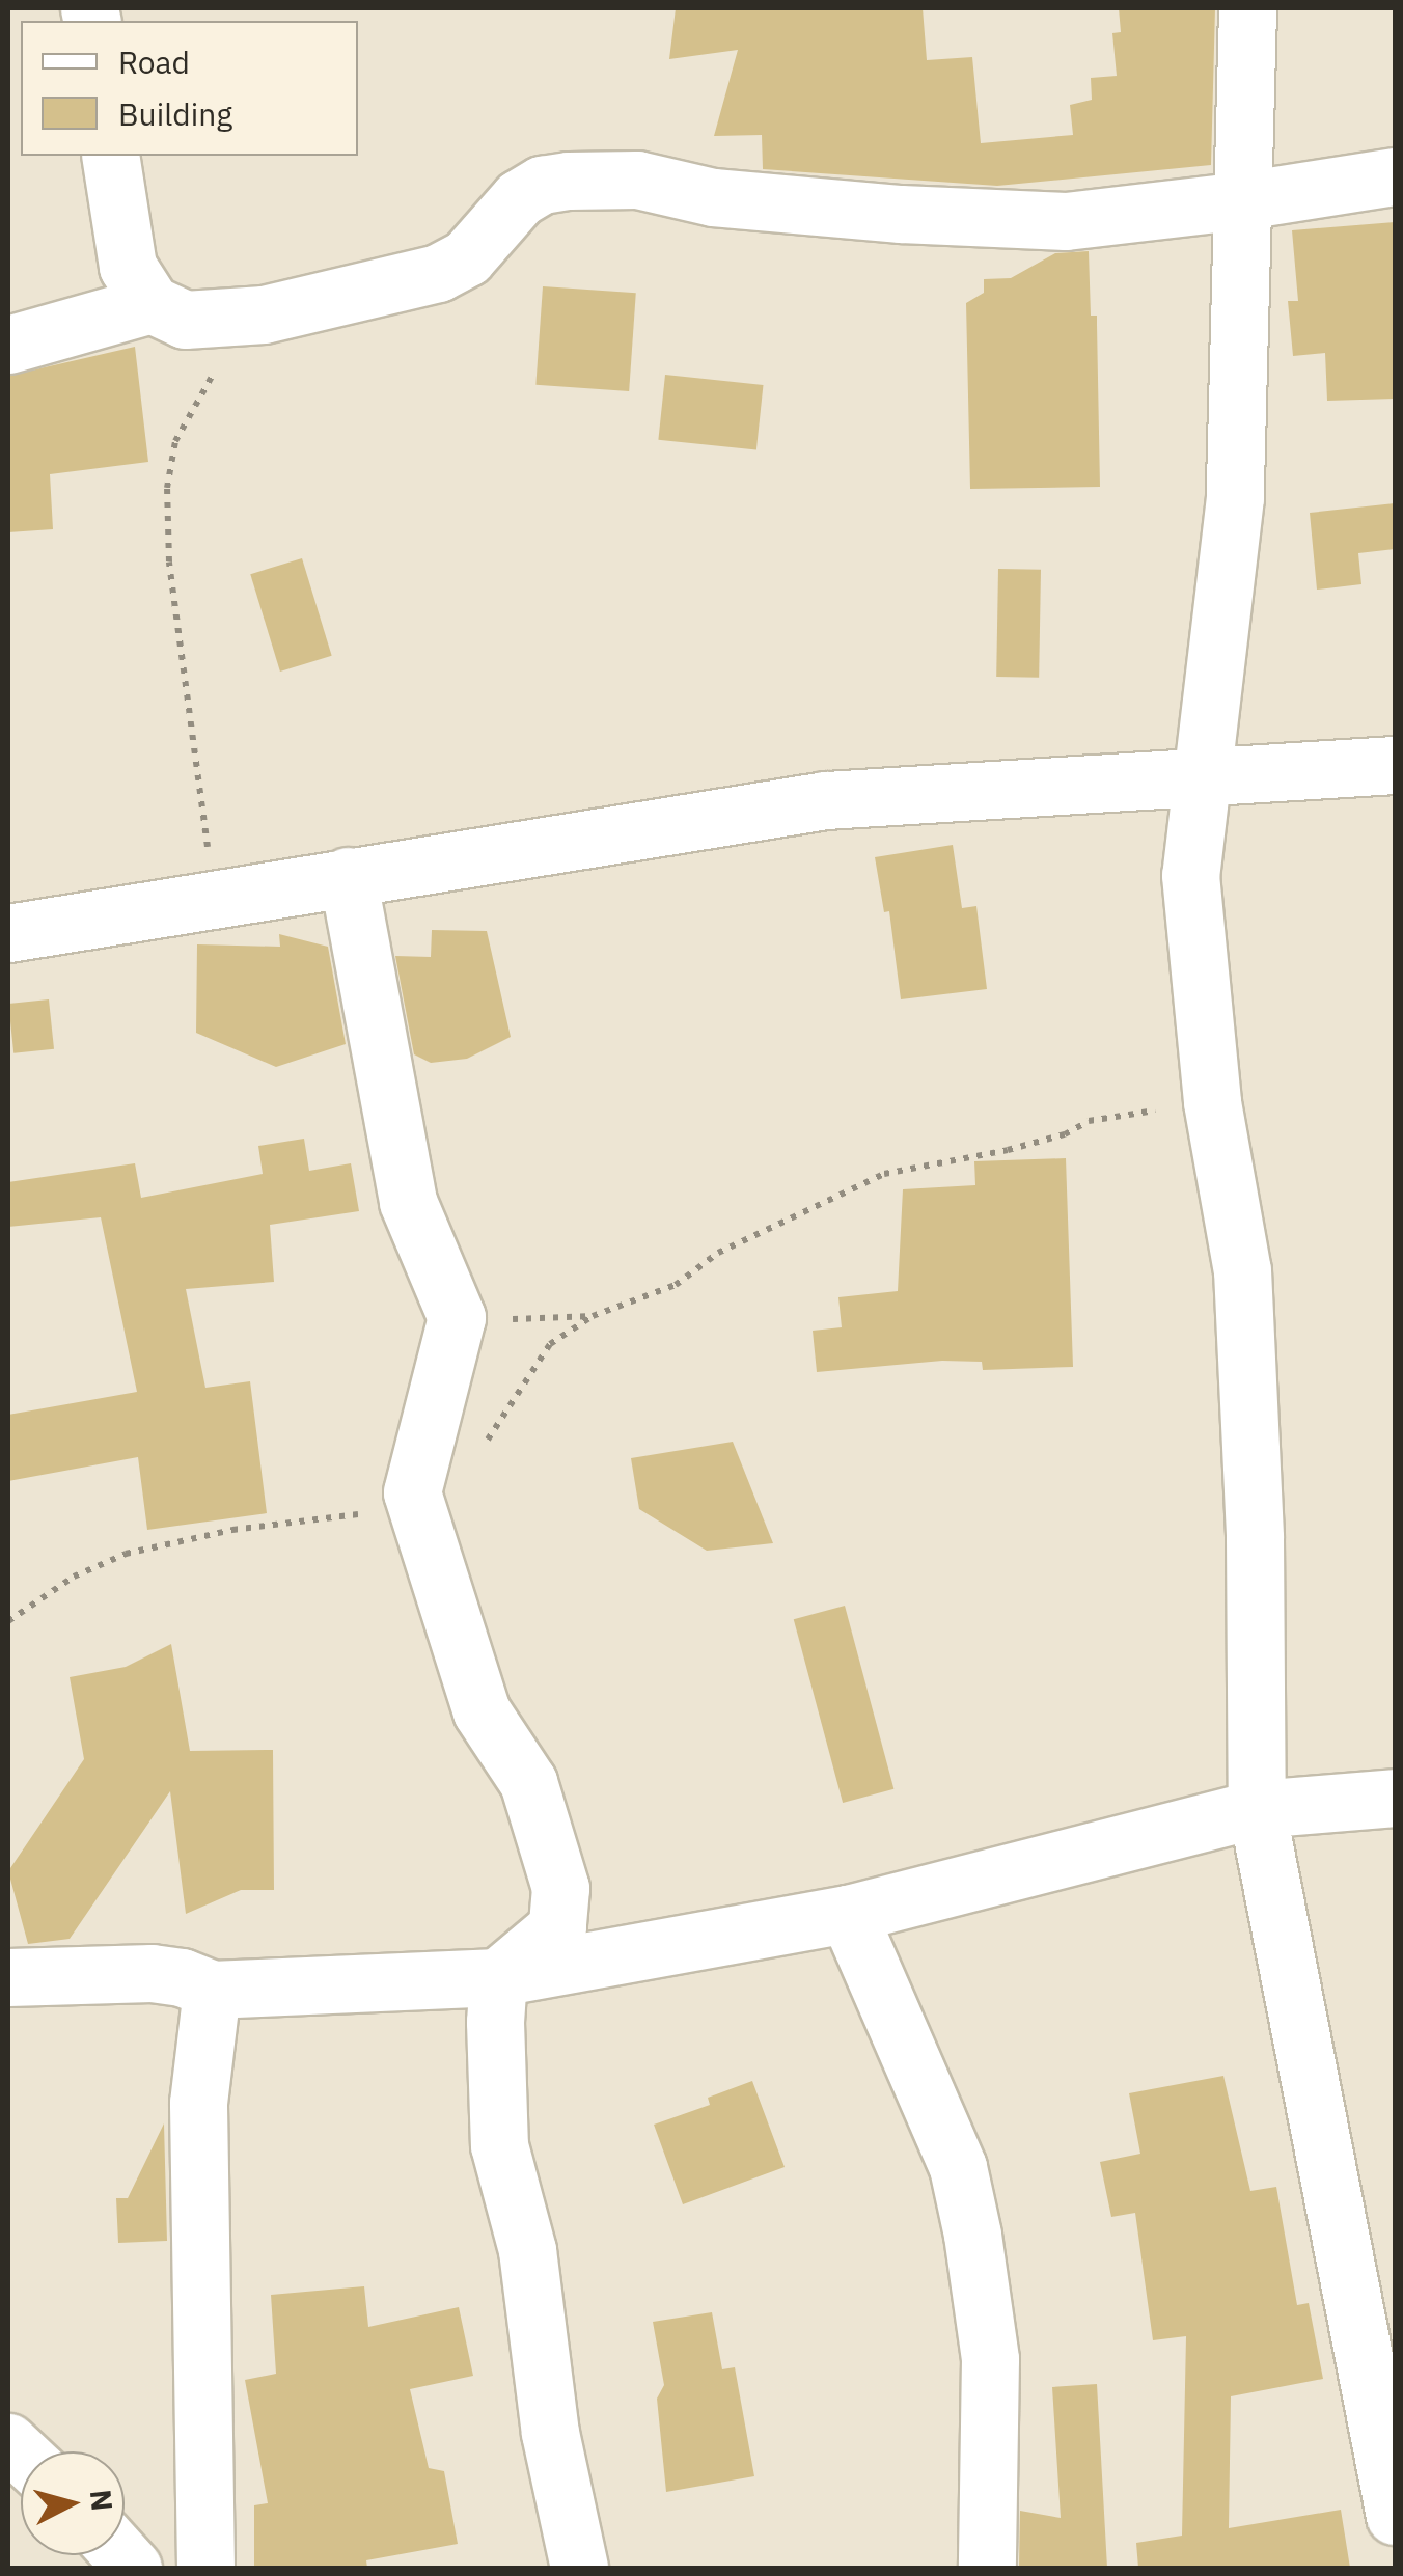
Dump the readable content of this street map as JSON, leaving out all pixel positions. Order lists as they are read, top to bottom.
{
  "legend": ["Road", "Building"],
  "north": "right"
}
